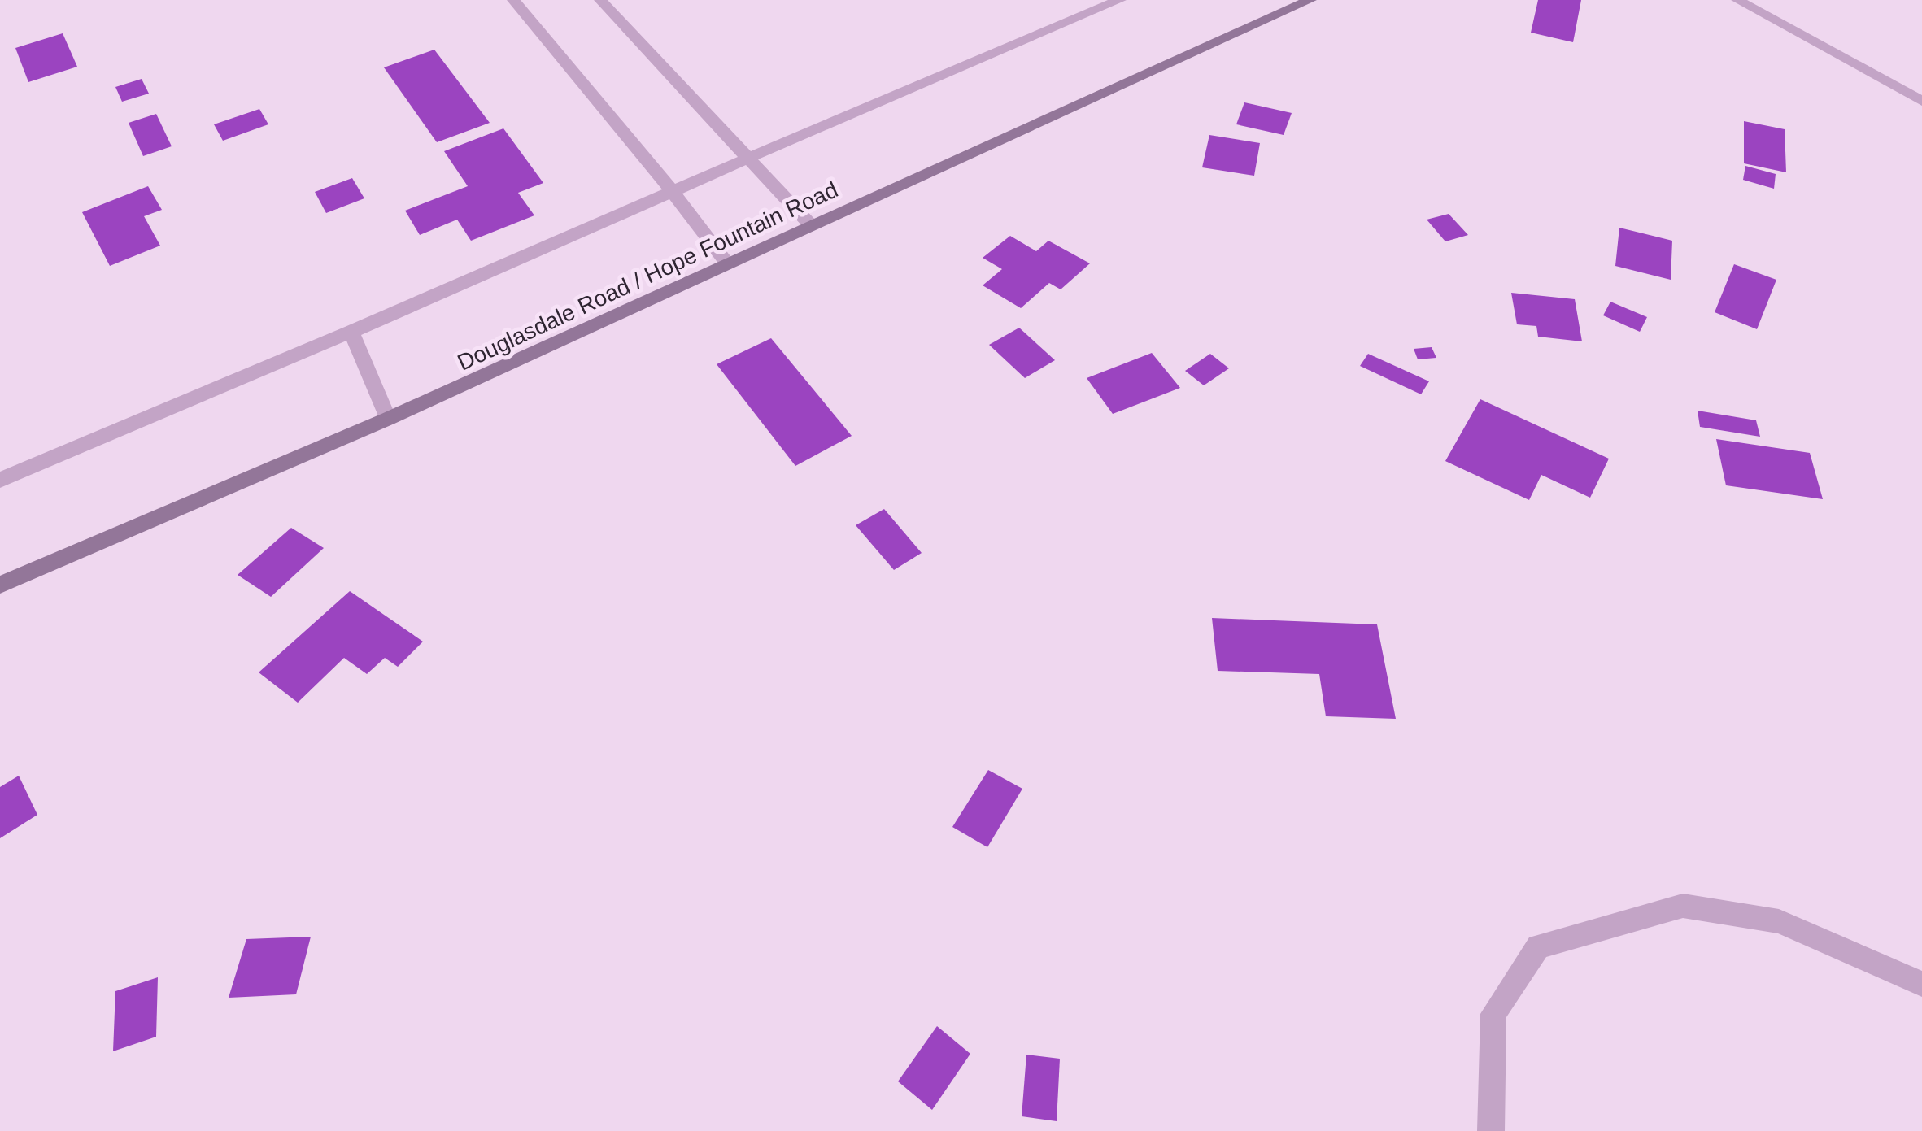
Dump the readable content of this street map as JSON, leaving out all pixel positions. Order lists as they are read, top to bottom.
{
  "streets": {
    "main road": ["Douglasdale Road / Hope Fountain Road"]
  }
}
